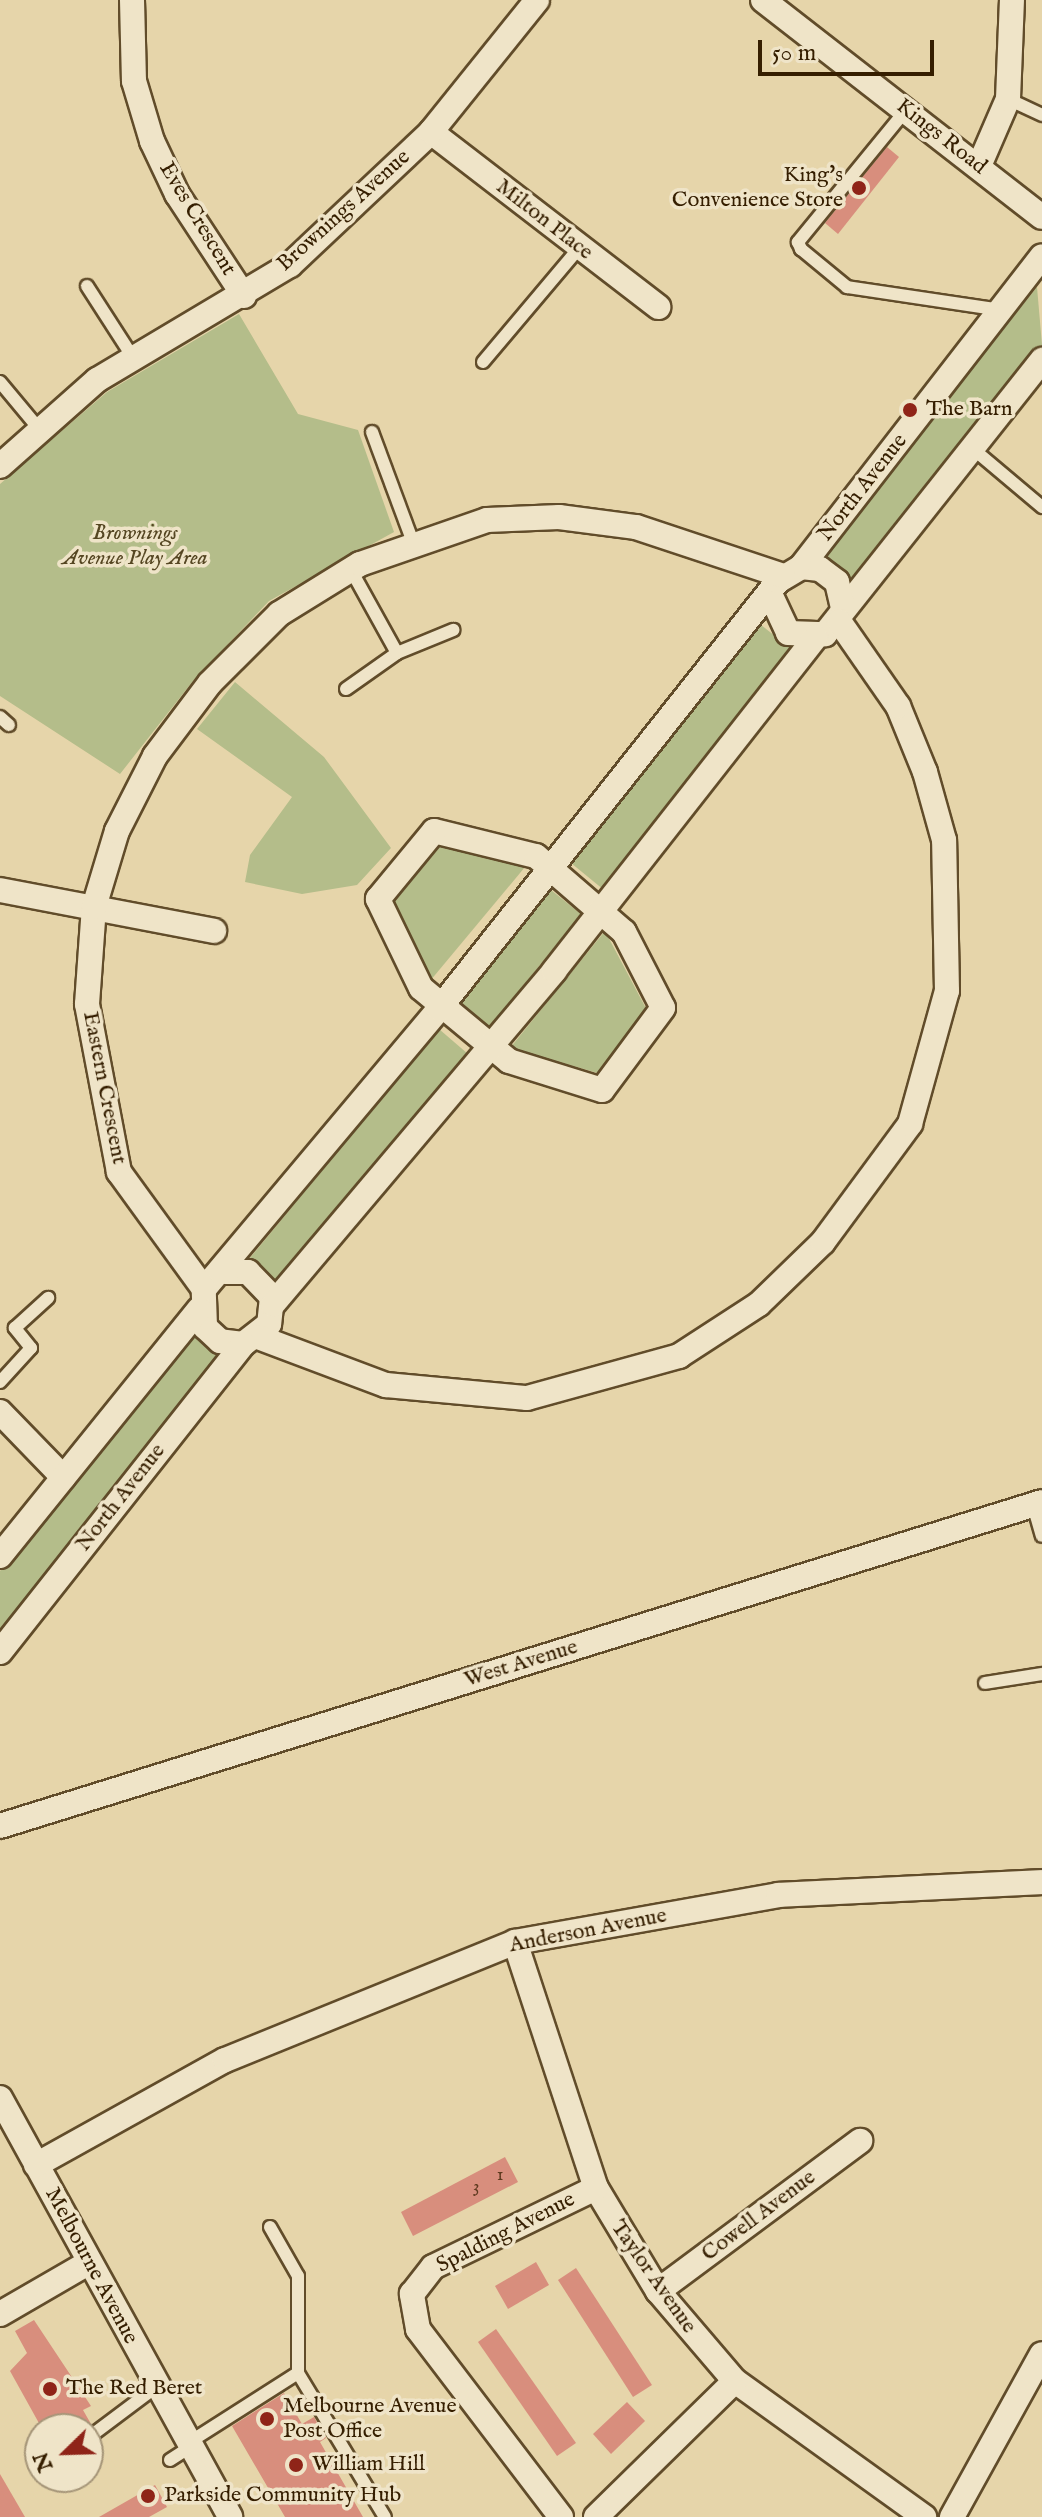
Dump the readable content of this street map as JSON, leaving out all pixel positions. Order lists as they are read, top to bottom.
{
  "streets": {
    "street": [
      "Kings Road",
      "Brownings Avenue",
      "Eves Crescent",
      "Milton Place",
      "North Avenue",
      "Eastern Crescent",
      "West Avenue",
      "Anderson Avenue",
      "Cowell Avenue",
      "Spalding Avenue",
      "Melbourne Avenue",
      "Taylor Avenue"
    ]
  },
  "crossings": [
    ["Brownings Avenue", "Eves Crescent"],
    ["Brownings Avenue", "Milton Place"],
    ["North Avenue", "Eastern Crescent"],
    ["Anderson Avenue", "Melbourne Avenue"],
    ["Anderson Avenue", "Taylor Avenue"],
    ["Cowell Avenue", "Taylor Avenue"],
    ["Spalding Avenue", "Taylor Avenue"]
  ],
  "parks": ["Brownings Avenue Play Area"],
  "places": [
    "King's Convenience Store",
    "The Barn",
    "The Red Beret",
    "Melbourne Avenue Post Office",
    "William Hill",
    "Parkside Community Hub"
  ],
  "house_numbers": ["1", "3"],
  "scale_bar": "50 m",
  "north": "bottom left"
}
